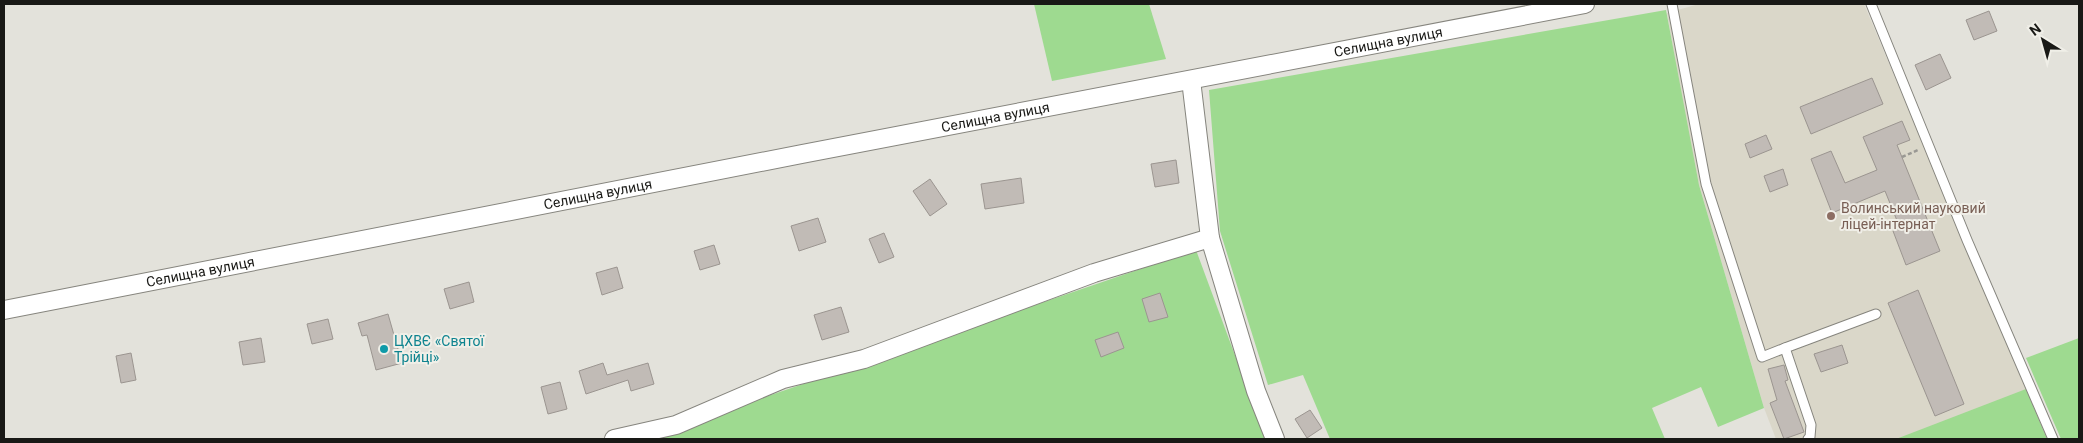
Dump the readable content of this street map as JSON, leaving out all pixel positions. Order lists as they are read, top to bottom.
{
  "streets": {
    "street": ["Селищна вулиця"]
  },
  "places": ["Волинський науковий ліцей-інтернат", "ЦХВЄ «Святої Трійці»"],
  "north": "top left"
}
